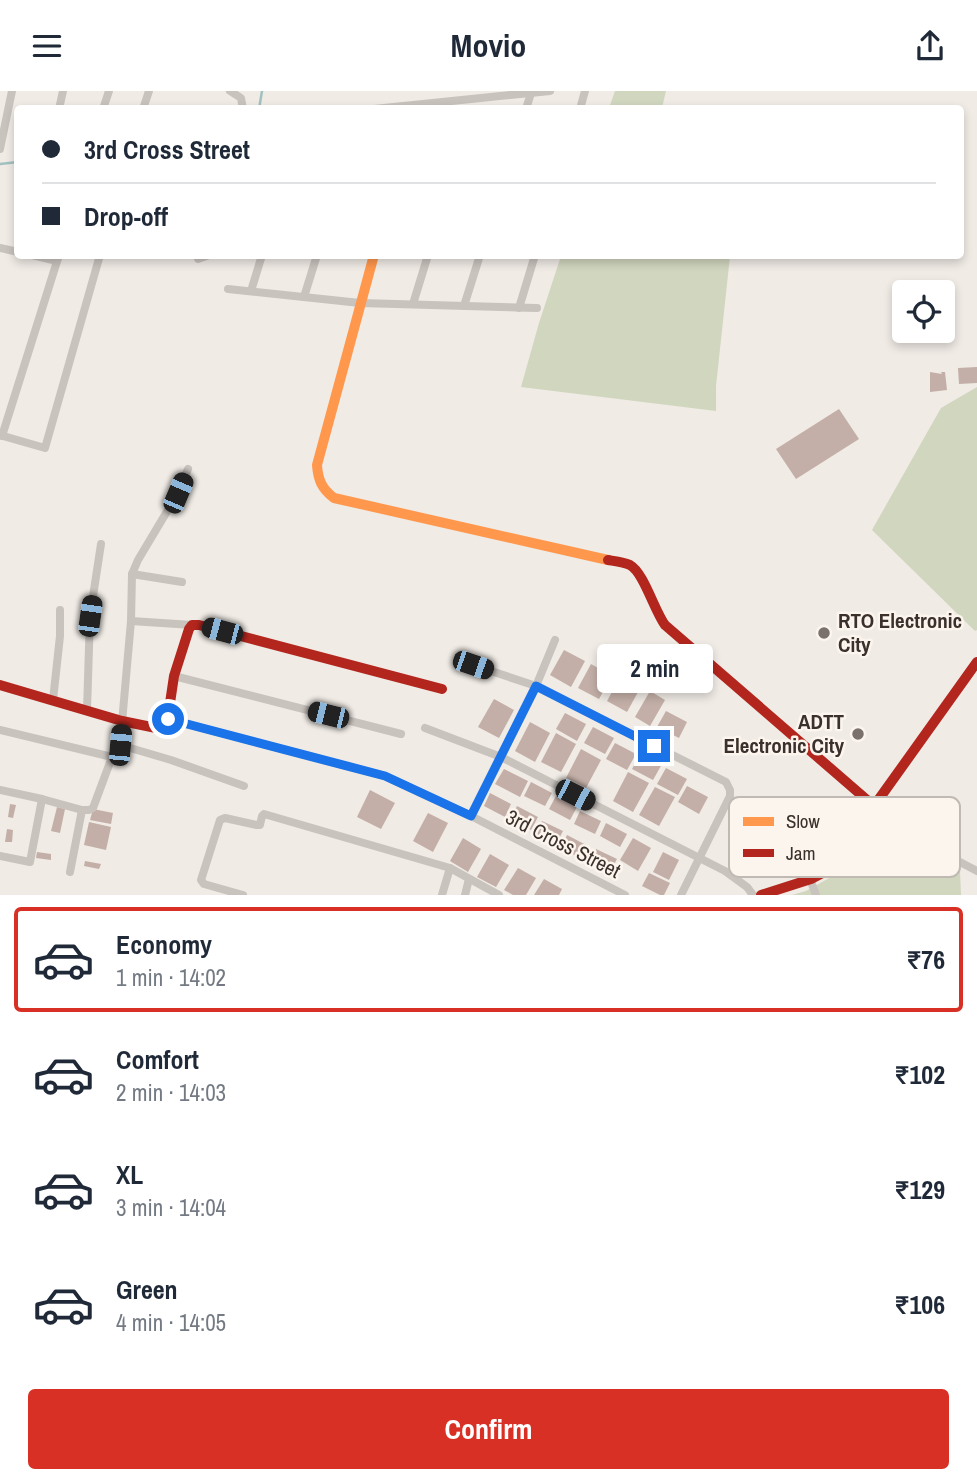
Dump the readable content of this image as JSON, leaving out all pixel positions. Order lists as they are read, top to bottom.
{
  "streets": {
    "street": ["3rd Cross Street"]
  },
  "places": ["RTO Electronic City", "ADTT Electronic City"],
  "legend": ["Slow", "Jam"],
  "page": {
    "header": "Movio",
    "banner": ["3rd Cross Street", "Drop-off"],
    "bubble": "2 min",
    "list": [
      {
        "name": "Economy",
        "note": "1 min · 14:02",
        "value": "₹76"
      },
      {
        "name": "Comfort",
        "note": "2 min · 14:03",
        "value": "₹102"
      },
      {
        "name": "XL",
        "note": "3 min · 14:04",
        "value": "₹129"
      },
      {
        "name": "Green",
        "note": "4 min · 14:05",
        "value": "₹106"
      }
    ],
    "buttons": "Confirm"
  }
}
